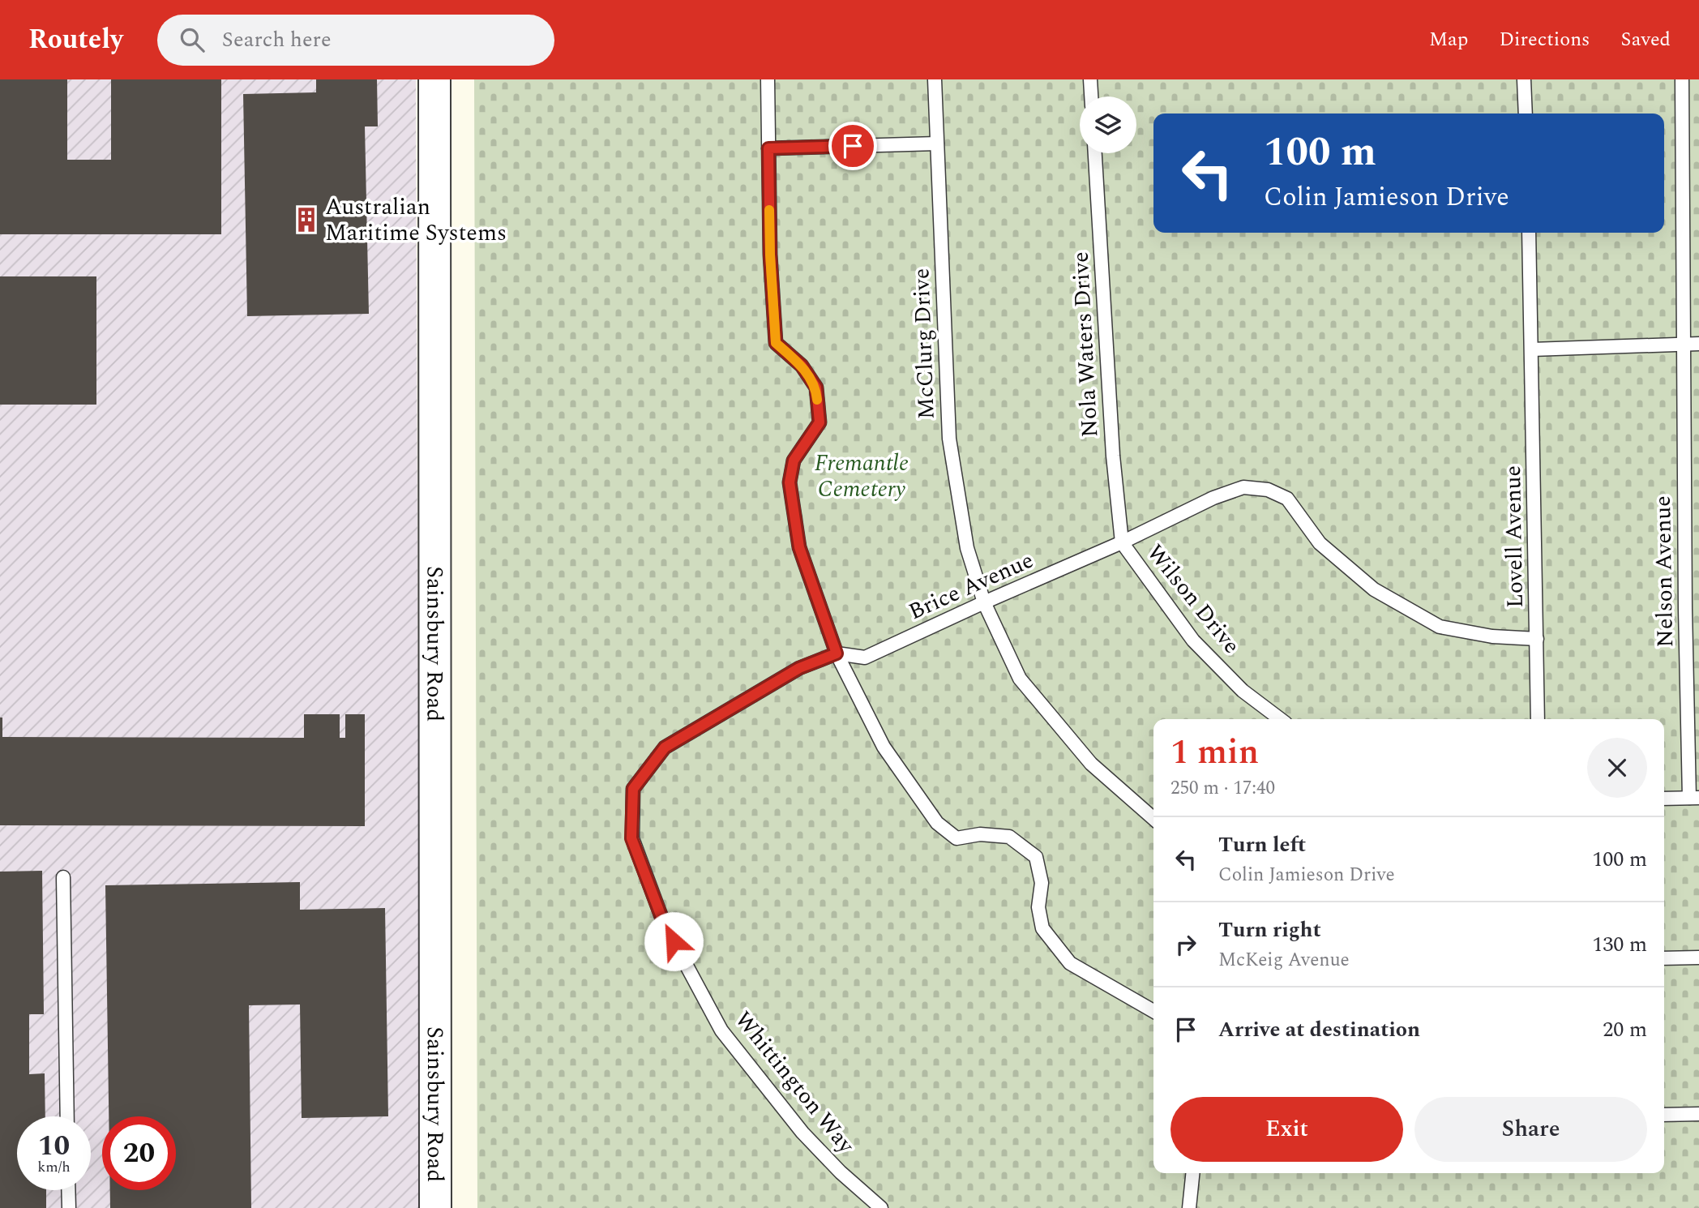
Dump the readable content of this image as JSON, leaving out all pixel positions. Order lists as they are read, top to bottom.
{
  "streets": {
    "street": ["Sainsbury Road"],
    "lane": [
      "McClurg Drive",
      "Nola Waters Drive",
      "Lovell Avenue",
      "Nelson Avenue",
      "Brice Avenue",
      "Wilson Drive",
      "Whittington Way"
    ]
  },
  "crossings": [
    ["McClurg Drive", "Brice Avenue"],
    ["Nola Waters Drive", "Brice Avenue"],
    ["Nola Waters Drive", "Wilson Drive"],
    ["Lovell Avenue", "Brice Avenue"],
    ["Brice Avenue", "Wilson Drive"],
    ["Brice Avenue", "Whittington Way"]
  ],
  "parks": ["Fremantle Cemetery"],
  "places": {
    "building": ["Australian Maritime Systems"]
  },
  "page": {
    "header": "Routely",
    "search": "Search here",
    "nav": ["Map", "Directions", "Saved"],
    "turn": ["100 m", "Colin Jamieson Drive"],
    "heading": ["1 min", "250 m · 17:40"],
    "list": [
      {
        "name": "Turn left",
        "note": "Colin Jamieson Drive",
        "value": "100 m"
      },
      {
        "name": "Turn right",
        "note": "McKeig Avenue",
        "value": "130 m"
      },
      {
        "name": "Arrive at destination",
        "value": "20 m"
      }
    ],
    "buttons": ["Exit", "Share"],
    "speed": "10 km/h",
    "limit": "20"
  }
}
